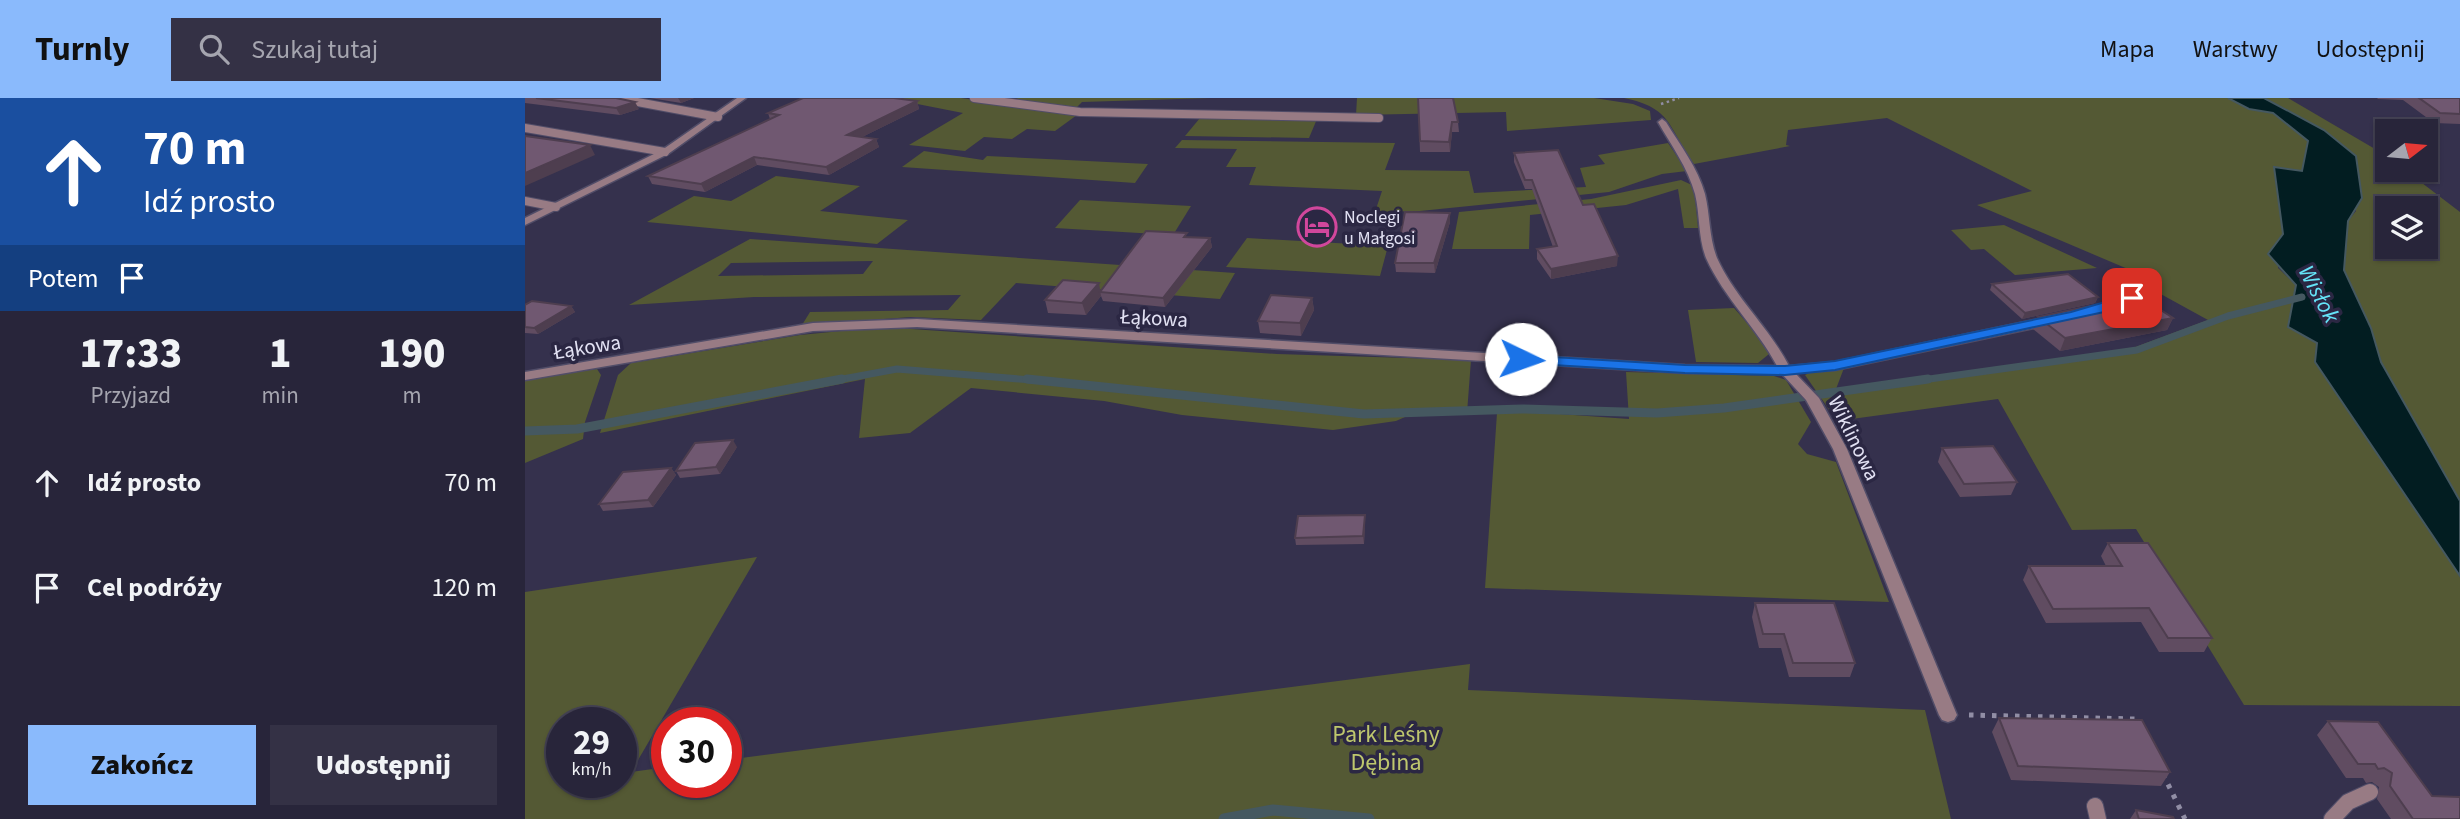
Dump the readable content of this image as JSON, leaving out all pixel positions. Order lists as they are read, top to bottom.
{
  "streets": {
    "street": ["Łąkowa", "Wiklinowa"]
  },
  "crossings": [
    ["Łąkowa", "Wiklinowa"]
  ],
  "water": ["Wisłok"],
  "parks": ["Park Leśny Dębina"],
  "places": {
    "hotel": ["Noclegi u Małgosi"]
  },
  "north": "right",
  "page": {
    "header": "Turnly",
    "search": "Szukaj tutaj",
    "nav": ["Mapa", "Warstwy", "Udostępnij"],
    "turn": ["70 m", "Idź prosto"],
    "then": "Potem",
    "eta": [
      "17:33",
      "Przyjazd",
      "1",
      "min",
      "190",
      "m"
    ],
    "list": [
      {
        "name": "Idź prosto",
        "value": "70 m"
      },
      {
        "name": "Cel podróży",
        "value": "120 m"
      }
    ],
    "speed": "29 km/h",
    "limit": "30",
    "buttons": ["Zakończ", "Udostępnij"]
  }
}
